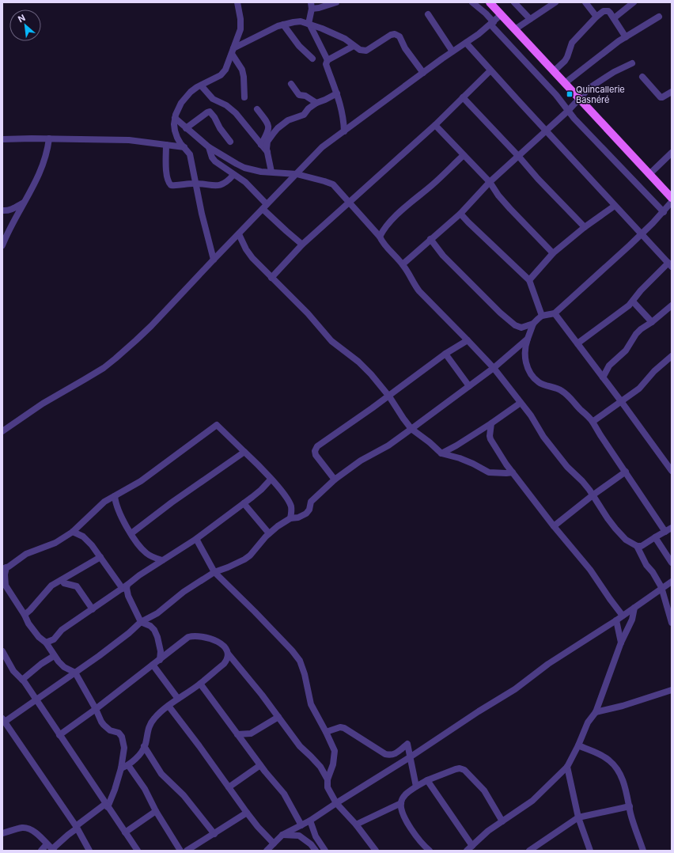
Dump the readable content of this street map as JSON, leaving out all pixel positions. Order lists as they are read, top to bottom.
{
  "places": {
    "transit": ["Quincallerie Basnéré"]
  },
  "north": "top left"
}
